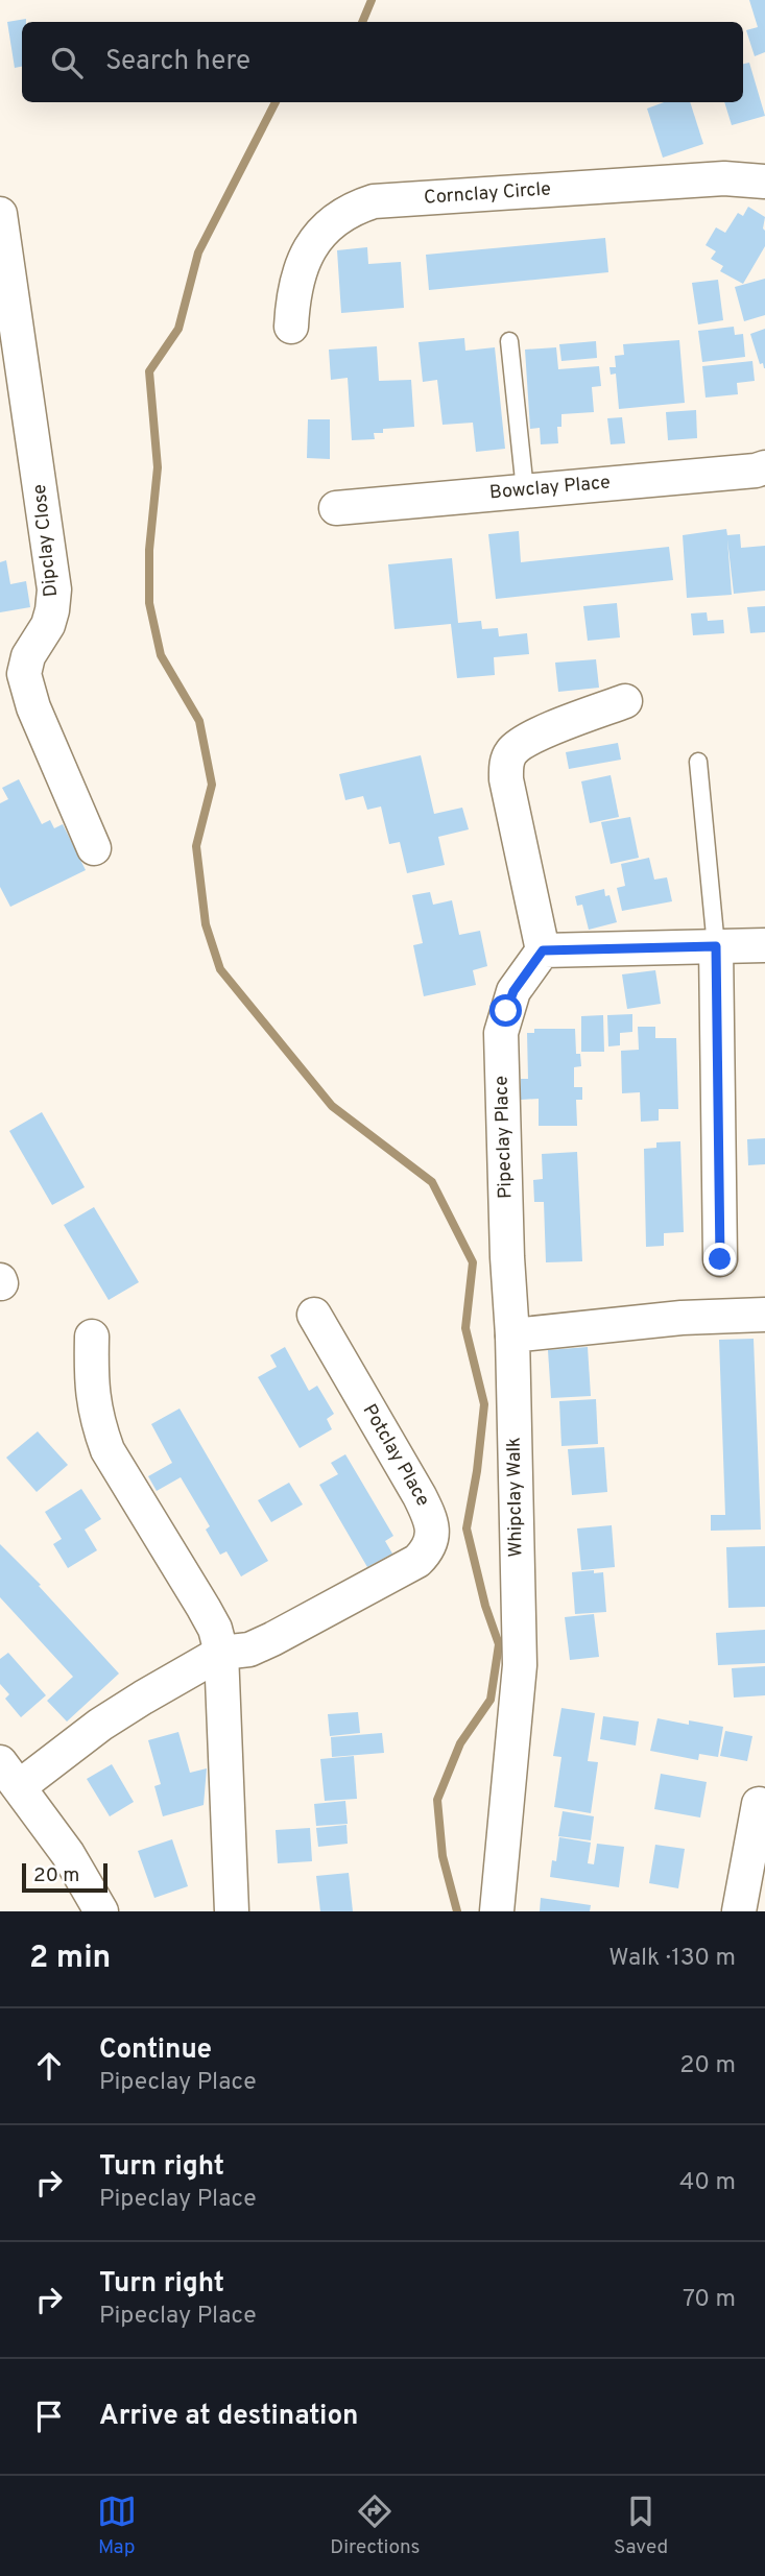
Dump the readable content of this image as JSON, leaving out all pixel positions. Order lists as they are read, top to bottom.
{
  "streets": {
    "street": [
      "Cornclay Circle",
      "Bowclay Place",
      "Dipclay Close",
      "Pipeclay Place",
      "Potclay Place",
      "Whipclay Walk"
    ]
  },
  "crossings": [
    ["Pipeclay Place", "Whipclay Walk"]
  ],
  "scale_bar": "20 m",
  "page": {
    "search": "Search here",
    "scale": "20 m",
    "heading": ["2 min", "Walk · 130 m"],
    "list": [
      ["Continue", "Pipeclay Place", "20 m"],
      ["Turn right", "Pipeclay Place", "40 m"],
      ["Turn right", "Pipeclay Place", "70 m"],
      "Arrive at destination"
    ],
    "nav": ["Map", "Directions", "Saved"]
  }
}
